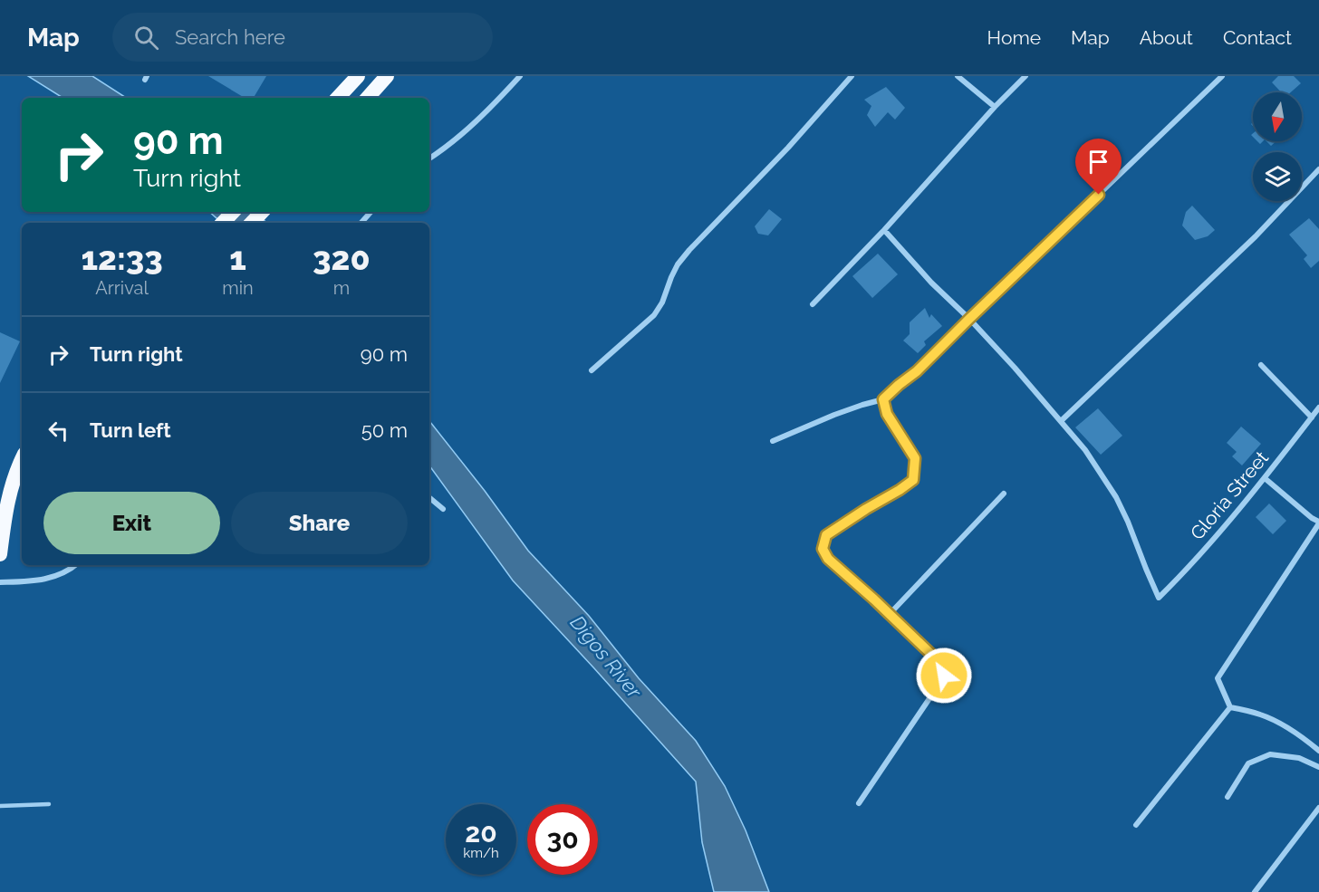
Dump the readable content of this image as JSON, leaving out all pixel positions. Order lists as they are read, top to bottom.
{
  "streets": {
    "street": ["Gloria Street"]
  },
  "water": ["Digos River"],
  "north": "bottom",
  "page": {
    "header": "Map",
    "search": "Search here",
    "nav": [
      "Home",
      "Map",
      "About",
      "Contact"
    ],
    "turn": ["90 m", "Turn right"],
    "eta": [
      "12:33",
      "Arrival",
      "1",
      "min",
      "320",
      "m"
    ],
    "list": [
      {
        "name": "Turn right",
        "value": "90 m"
      },
      {
        "name": "Turn left",
        "value": "50 m"
      }
    ],
    "buttons": ["Exit", "Share"],
    "speed": "20 km/h",
    "limit": "30"
  }
}
